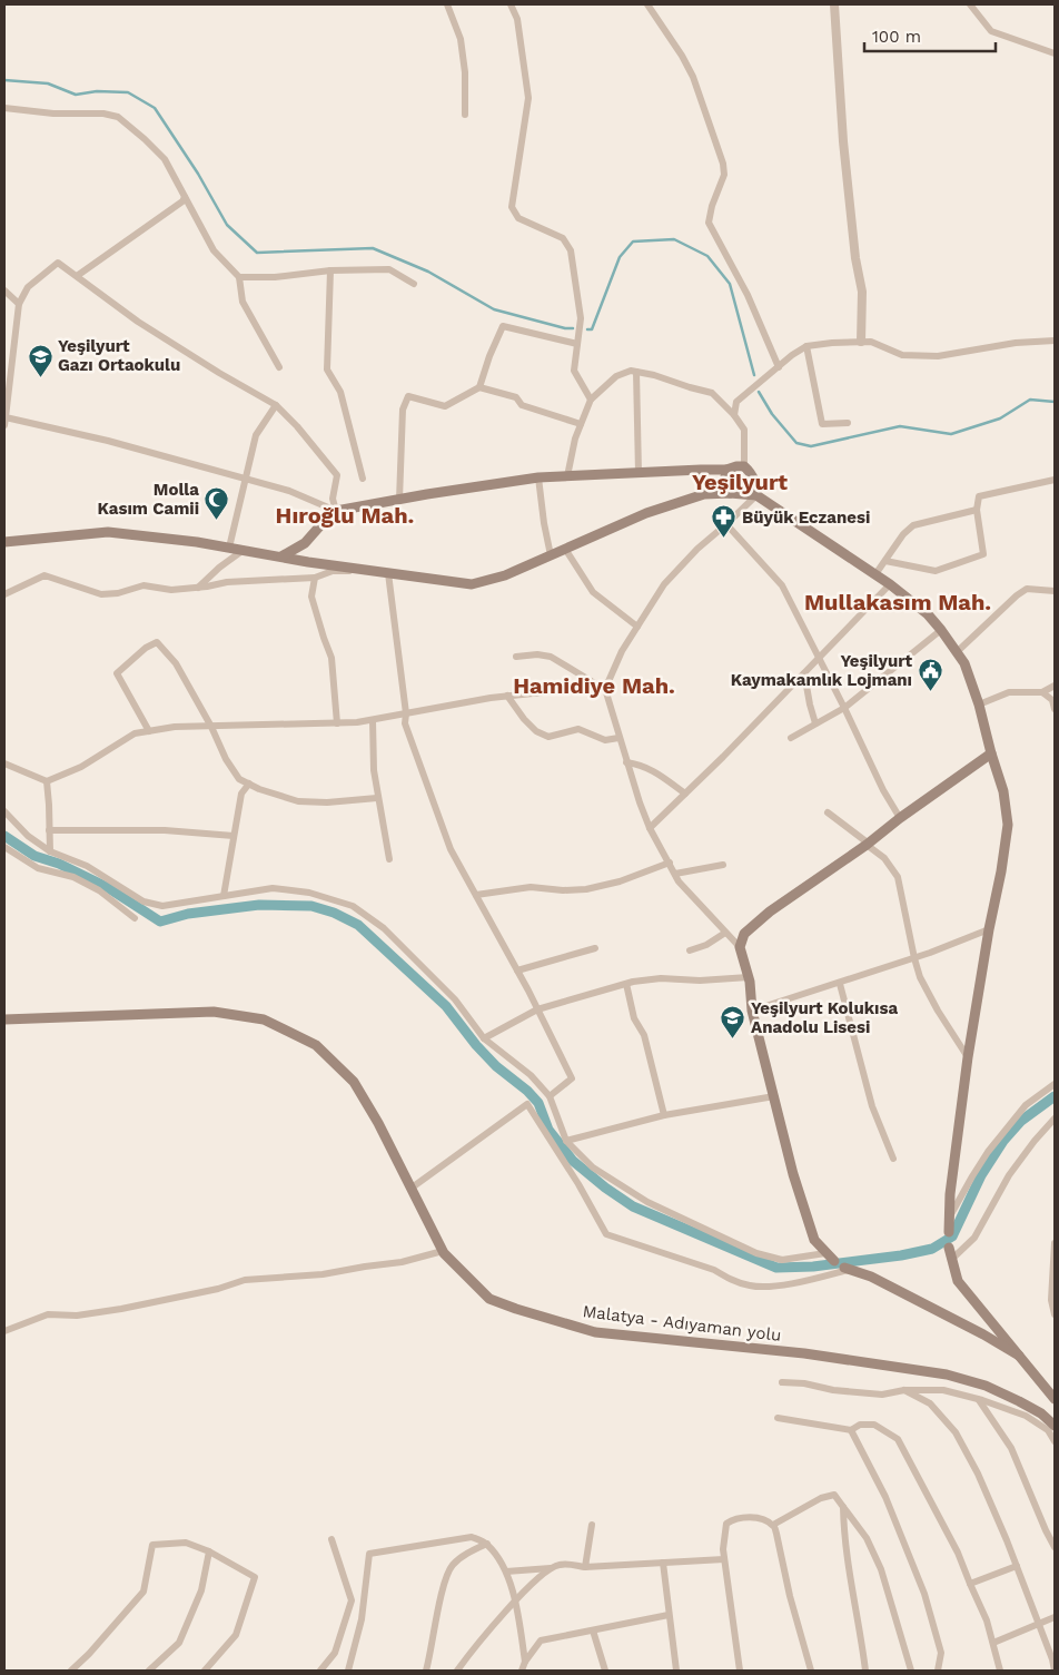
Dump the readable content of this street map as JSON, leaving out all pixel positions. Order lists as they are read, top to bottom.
{
  "streets": {
    "main road": ["Malatya - Adıyaman yolu"]
  },
  "districts": [
    "Yeşilyurt",
    "Hıroğlu Mah.",
    "Mullakasım Mah.",
    "Hamidiye Mah."
  ],
  "places": {
    "school or university": ["Yeşilyurt Gazı Ortaokulu", "Yeşilyurt Kolukısa Anadolu Lisesi"],
    "mosque": ["Molla Kasım Camii"],
    "pharmacy": ["Büyük Eczanesi"],
    "public building": ["Yeşilyurt Kaymakamlık Lojmanı"]
  },
  "scale_bar": "100 m"
}
